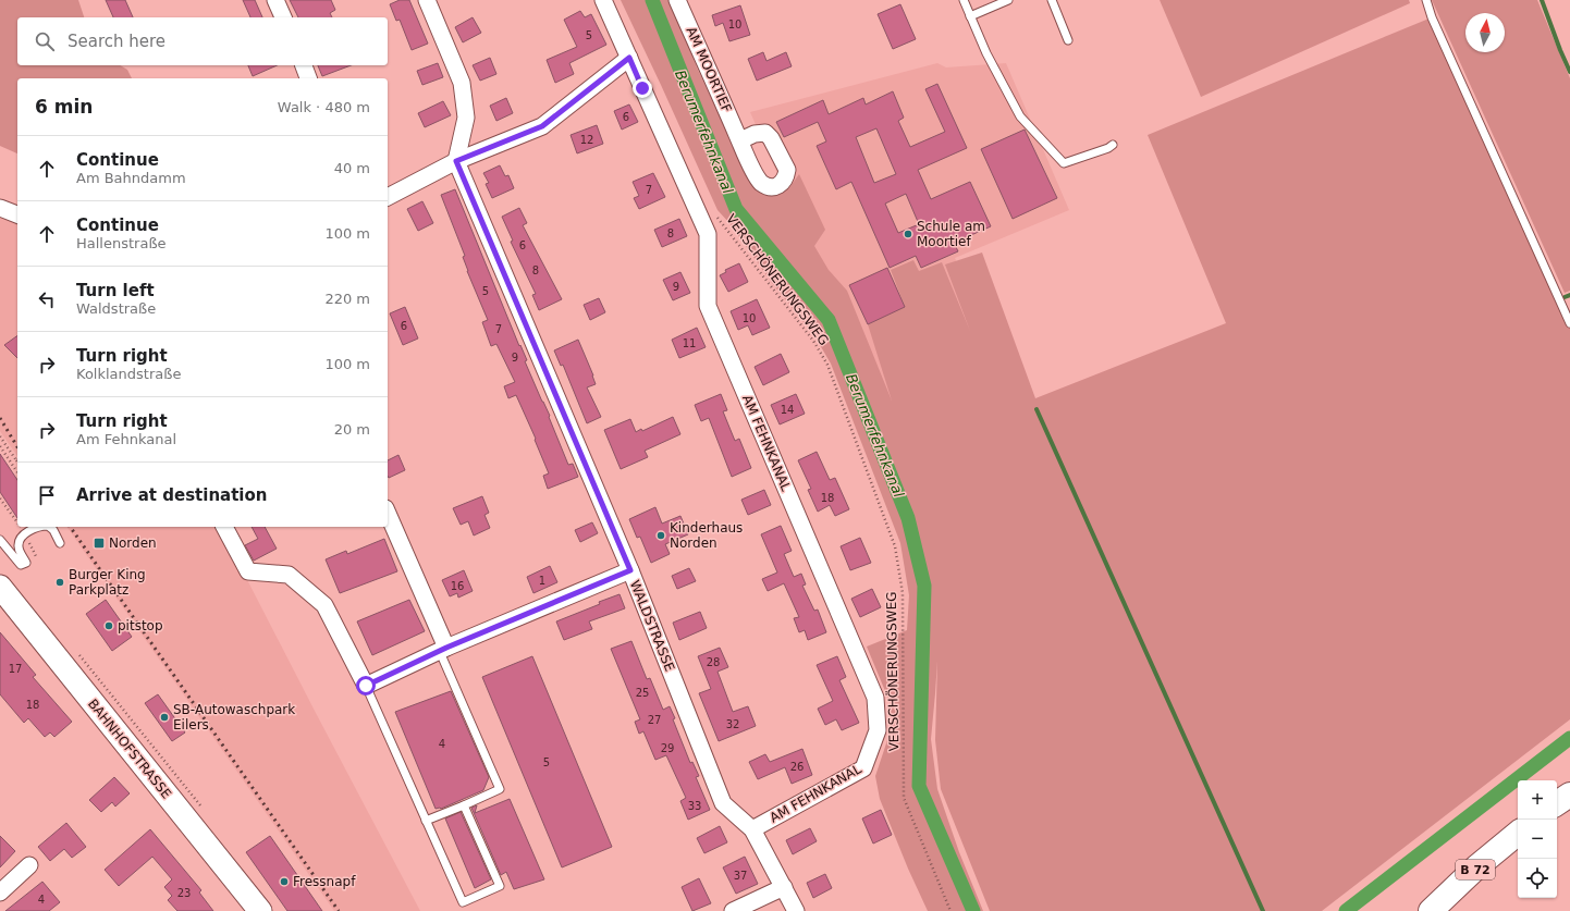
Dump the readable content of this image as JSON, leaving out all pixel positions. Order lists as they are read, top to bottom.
{
  "streets": {
    "main road": ["BAHNHOFSTRASSE", "B 72"],
    "street": ["AM MOORTIEF", "AM FEHNKANAL", "WALDSTRASSE"],
    "path": ["VERSCHÖNERUNGSWEG"]
  },
  "crossings": [
    ["AM FEHNKANAL", "WALDSTRASSE"]
  ],
  "water": ["Berumerfehnkanal"],
  "places": {
    "other": [
      "Schule am Moortief",
      "Kinderhaus Norden",
      "Burger King Parkplatz",
      "pitstop",
      "SB-Autowaschpark Eilers",
      "Fressnapf"
    ],
    "transit": ["Norden"]
  },
  "house_numbers": [
    "10",
    "5",
    "6",
    "12",
    "7",
    "8",
    "6",
    "8",
    "9",
    "5",
    "10",
    "6",
    "7",
    "11",
    "9",
    "14",
    "18",
    "1",
    "16",
    "28",
    "17",
    "25",
    "18",
    "27",
    "32",
    "4",
    "29",
    "5",
    "26",
    "33",
    "37",
    "23",
    "4"
  ],
  "north": "top",
  "page": {
    "search": "Search here",
    "heading": ["6 min", "Walk · 480 m"],
    "list": [
      ["Continue", "Am Bahndamm", "40 m"],
      ["Continue", "Hallenstraße", "100 m"],
      ["Turn left", "Waldstraße", "220 m"],
      ["Turn right", "Kolklandstraße", "100 m"],
      ["Turn right", "Am Fehnkanal", "20 m"],
      "Arrive at destination"
    ],
    "map_buttons": ["+", "−"]
  }
}
